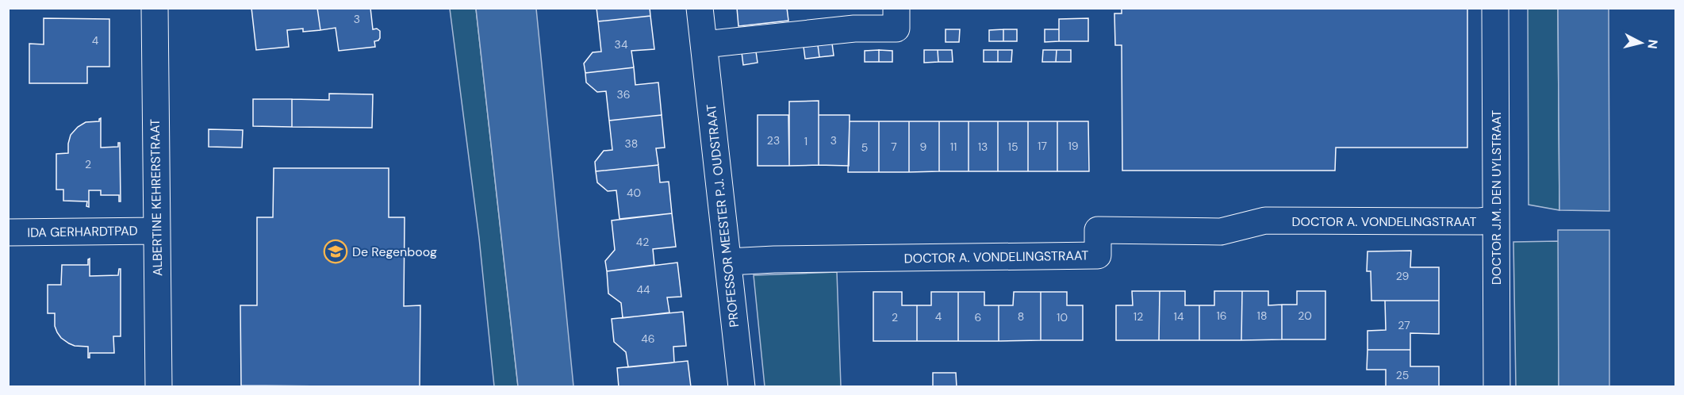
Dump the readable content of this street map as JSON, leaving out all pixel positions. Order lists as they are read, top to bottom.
{
  "streets": {
    "street": [
      "ALBERTINE KEHRERSTRAAT",
      "DOCTOR J.M. DEN UYLSTRAAT",
      "PROFESSOR MEESTER P.J. OUDSTRAAT",
      "DOCTOR A. VONDELINGSTRAAT",
      "IDA GERHARDTPAD"
    ]
  },
  "crossings": [
    ["ALBERTINE KEHRERSTRAAT", "IDA GERHARDTPAD"],
    ["DOCTOR J.M. DEN UYLSTRAAT", "DOCTOR A. VONDELINGSTRAAT"],
    ["PROFESSOR MEESTER P.J. OUDSTRAAT", "DOCTOR A. VONDELINGSTRAAT"]
  ],
  "places": {
    "school or university": ["De Regenboog"]
  },
  "house_numbers": [
    "3",
    "4",
    "34",
    "36",
    "23",
    "3",
    "1",
    "38",
    "17",
    "19",
    "7",
    "9",
    "11",
    "13",
    "15",
    "5",
    "2",
    "40",
    "42",
    "29",
    "44",
    "16",
    "18",
    "20",
    "4",
    "8",
    "12",
    "14",
    "2",
    "6",
    "10",
    "27",
    "46",
    "25"
  ],
  "north": "right"
}
